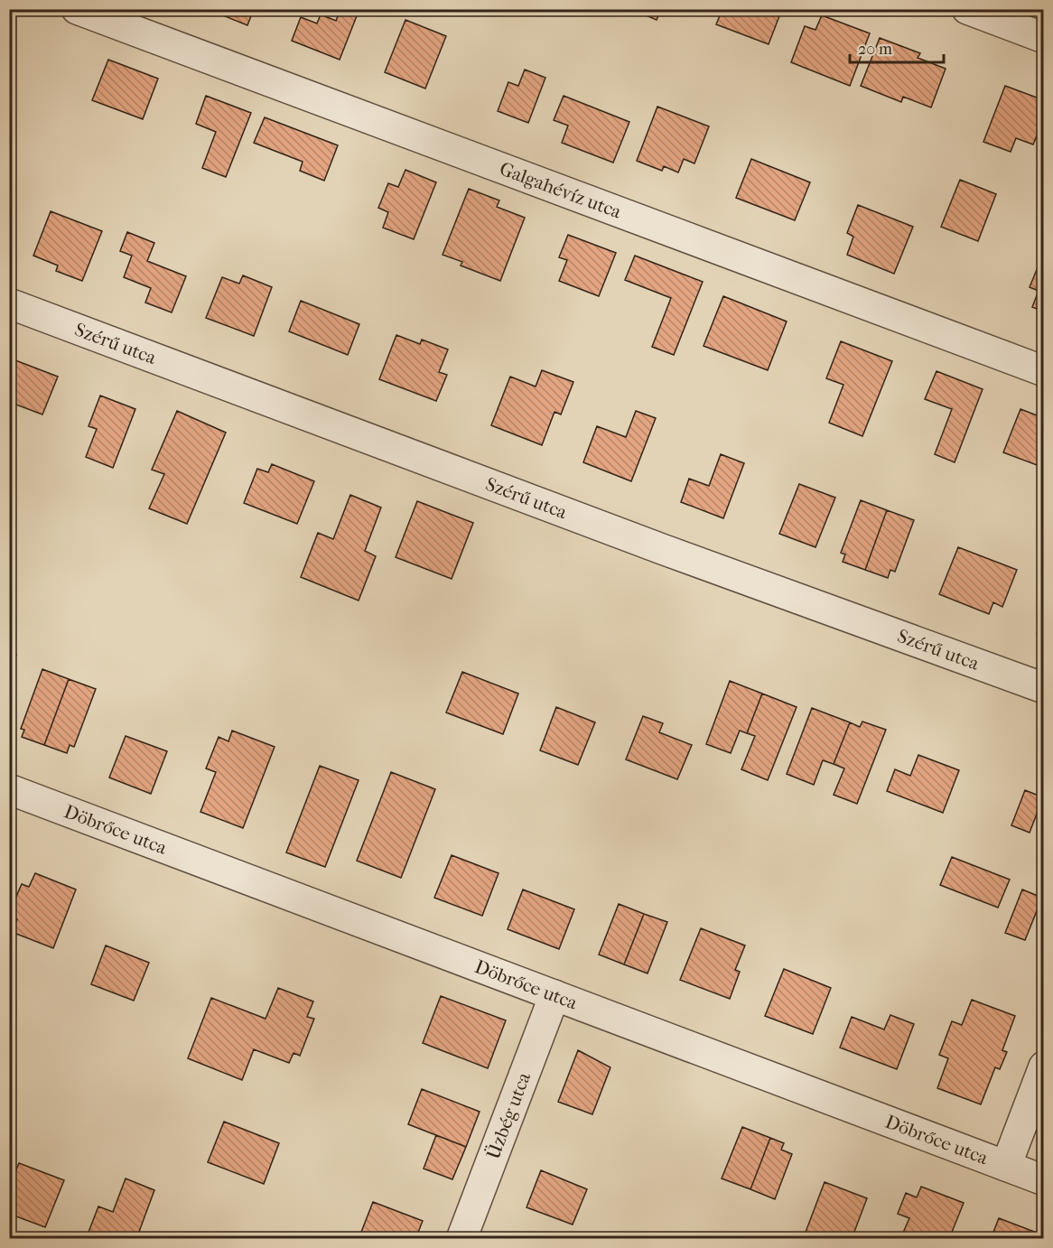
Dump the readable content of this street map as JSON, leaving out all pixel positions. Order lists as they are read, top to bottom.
{
  "streets": {
    "street": [
      "Galgahévíz utca",
      "Szérű utca",
      "Döbrőce utca",
      "Üzbég utca"
    ]
  },
  "crossings": [
    ["Döbrőce utca", "Üzbég utca"]
  ],
  "scale_bar": "20 m"
}
